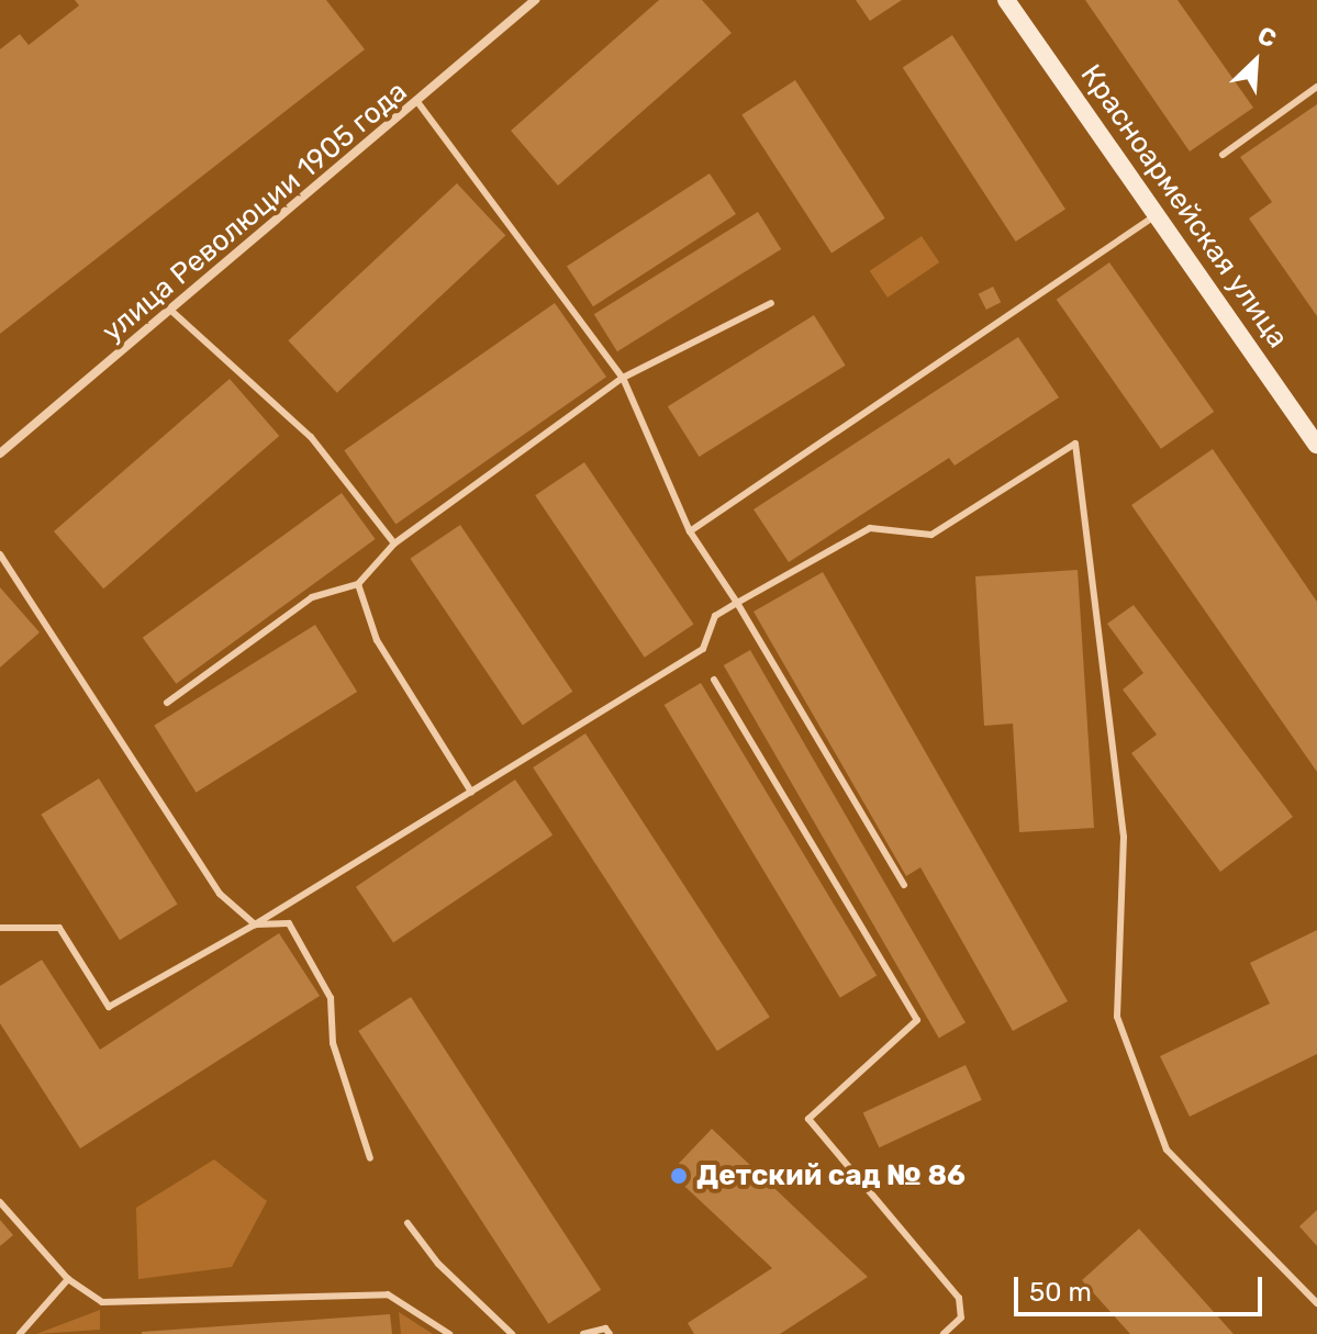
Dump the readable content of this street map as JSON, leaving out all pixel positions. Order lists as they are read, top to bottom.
{
  "streets": {
    "street": ["Красноармейская улица", "улица Революции 1905 года"]
  },
  "places": ["Детский сад № 86"],
  "scale_bar": "50 m",
  "north": "top right"
}
